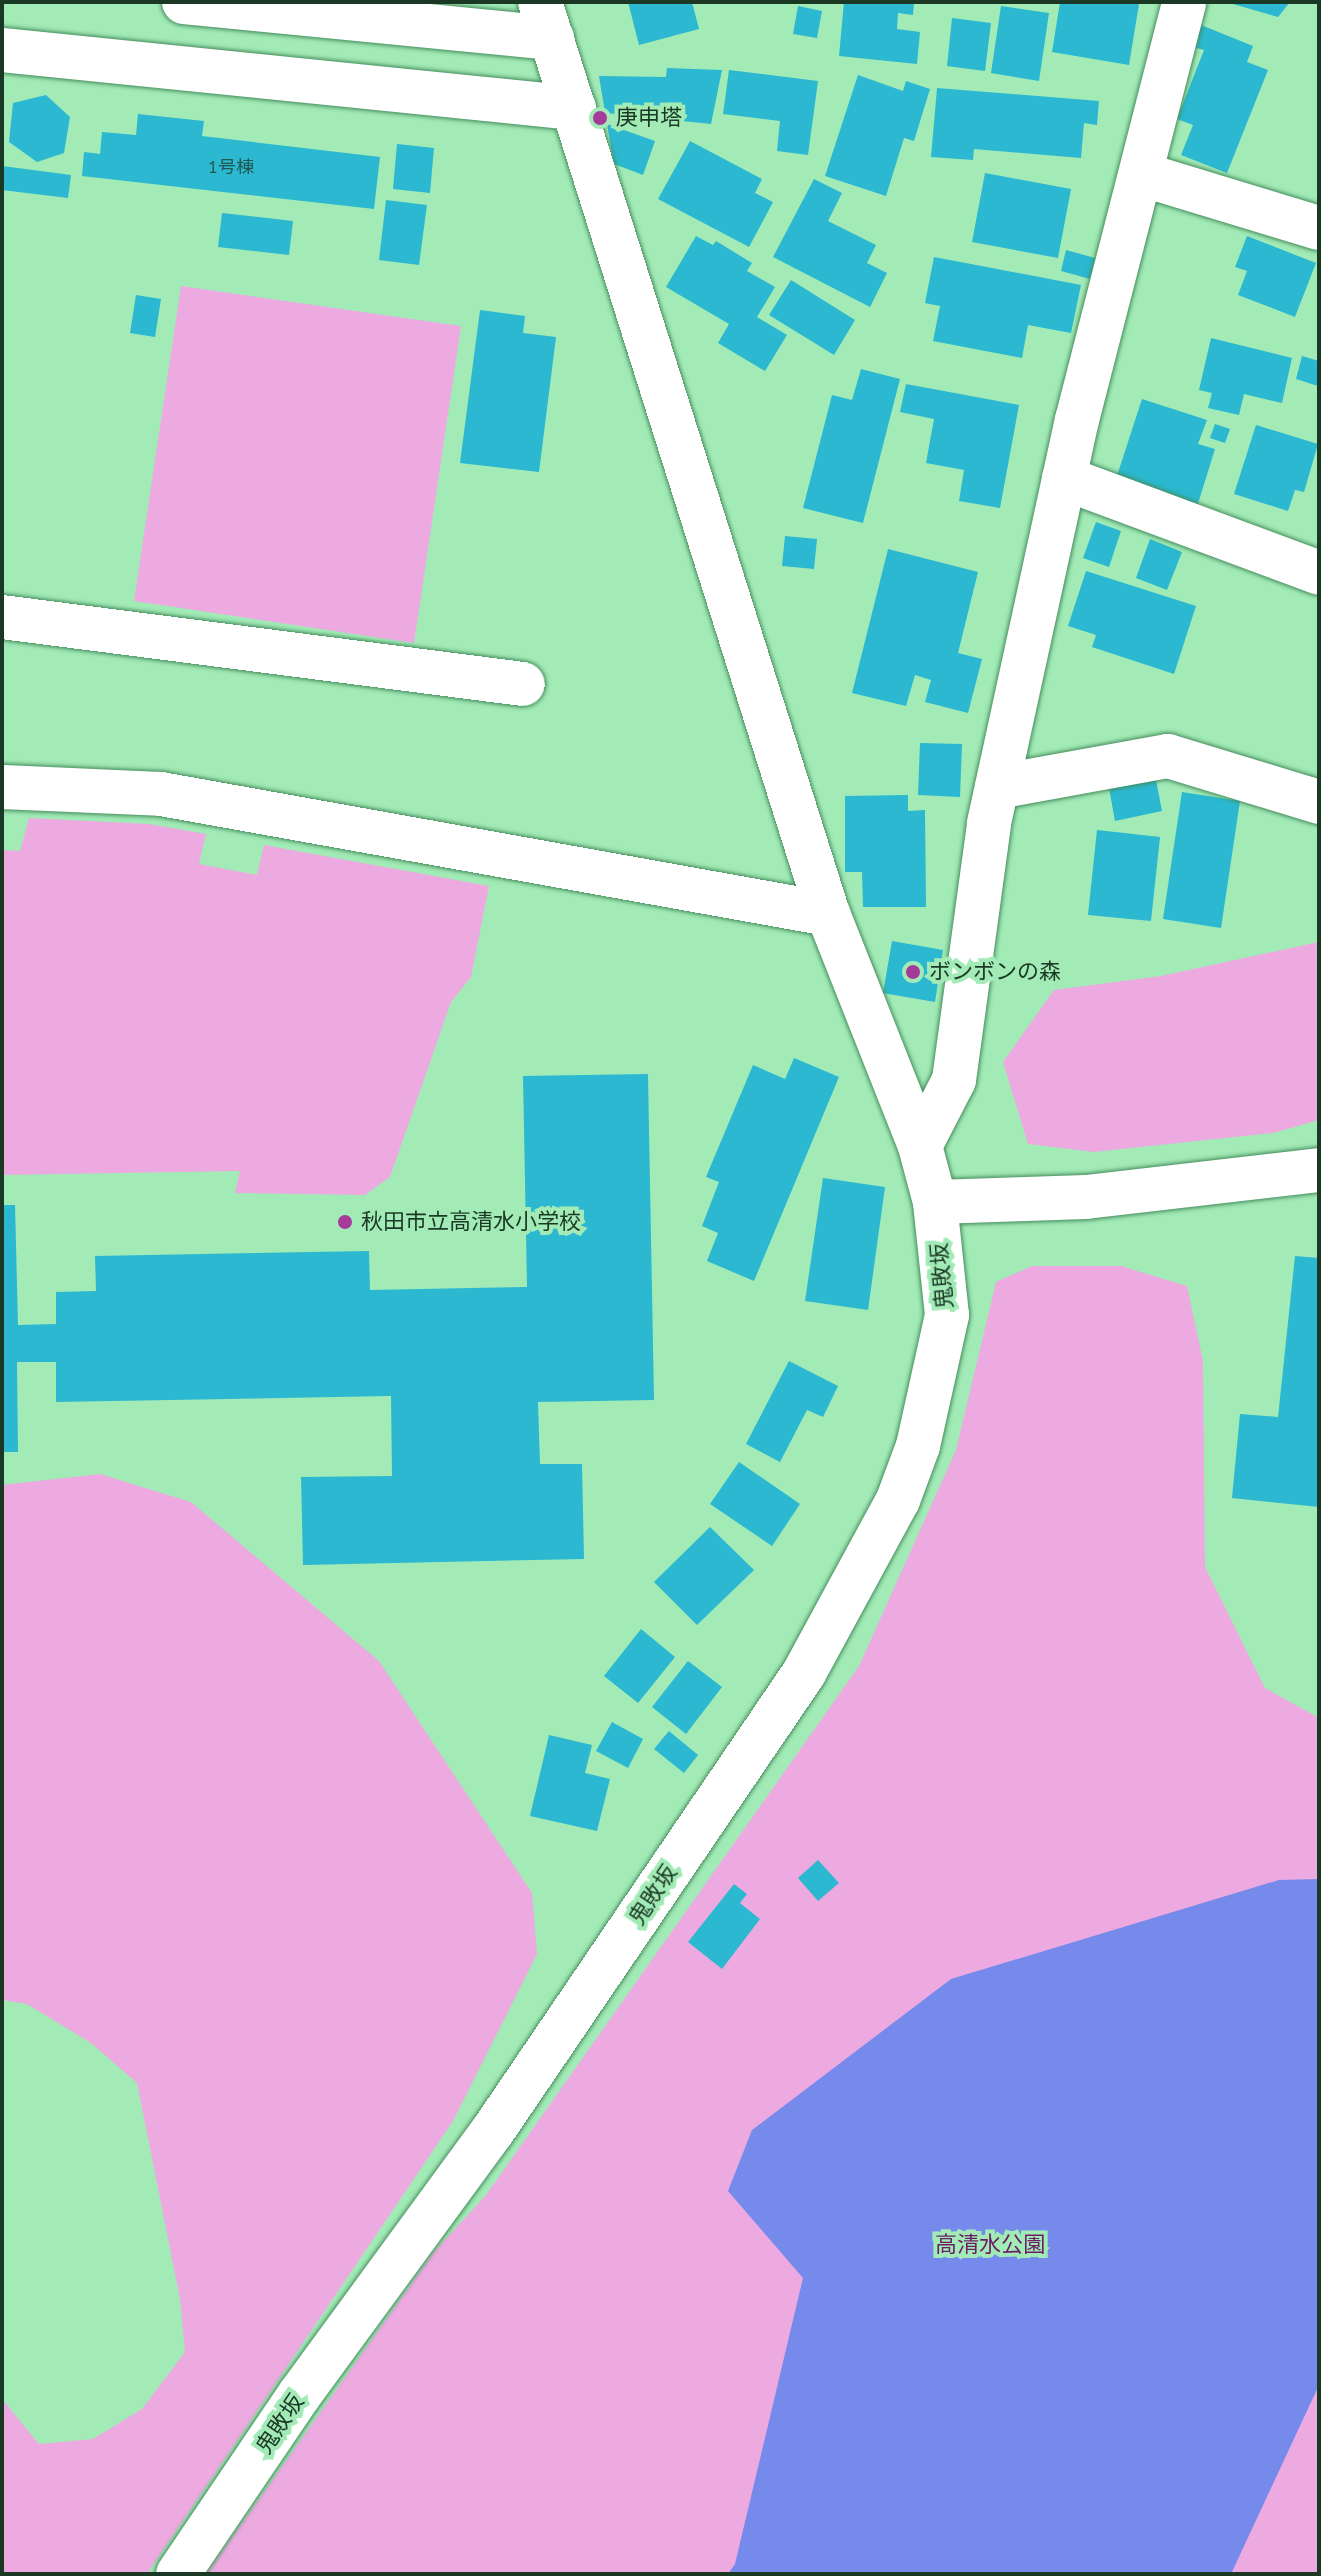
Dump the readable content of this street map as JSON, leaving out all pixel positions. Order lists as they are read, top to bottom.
{
  "streets": {
    "street": ["鬼敗坂"]
  },
  "parks": ["高清水公園"],
  "places": ["庚申塔", "ボンボンの森", "秋田市立高清水小学校"],
  "house_numbers": ["1号棟"]
}
